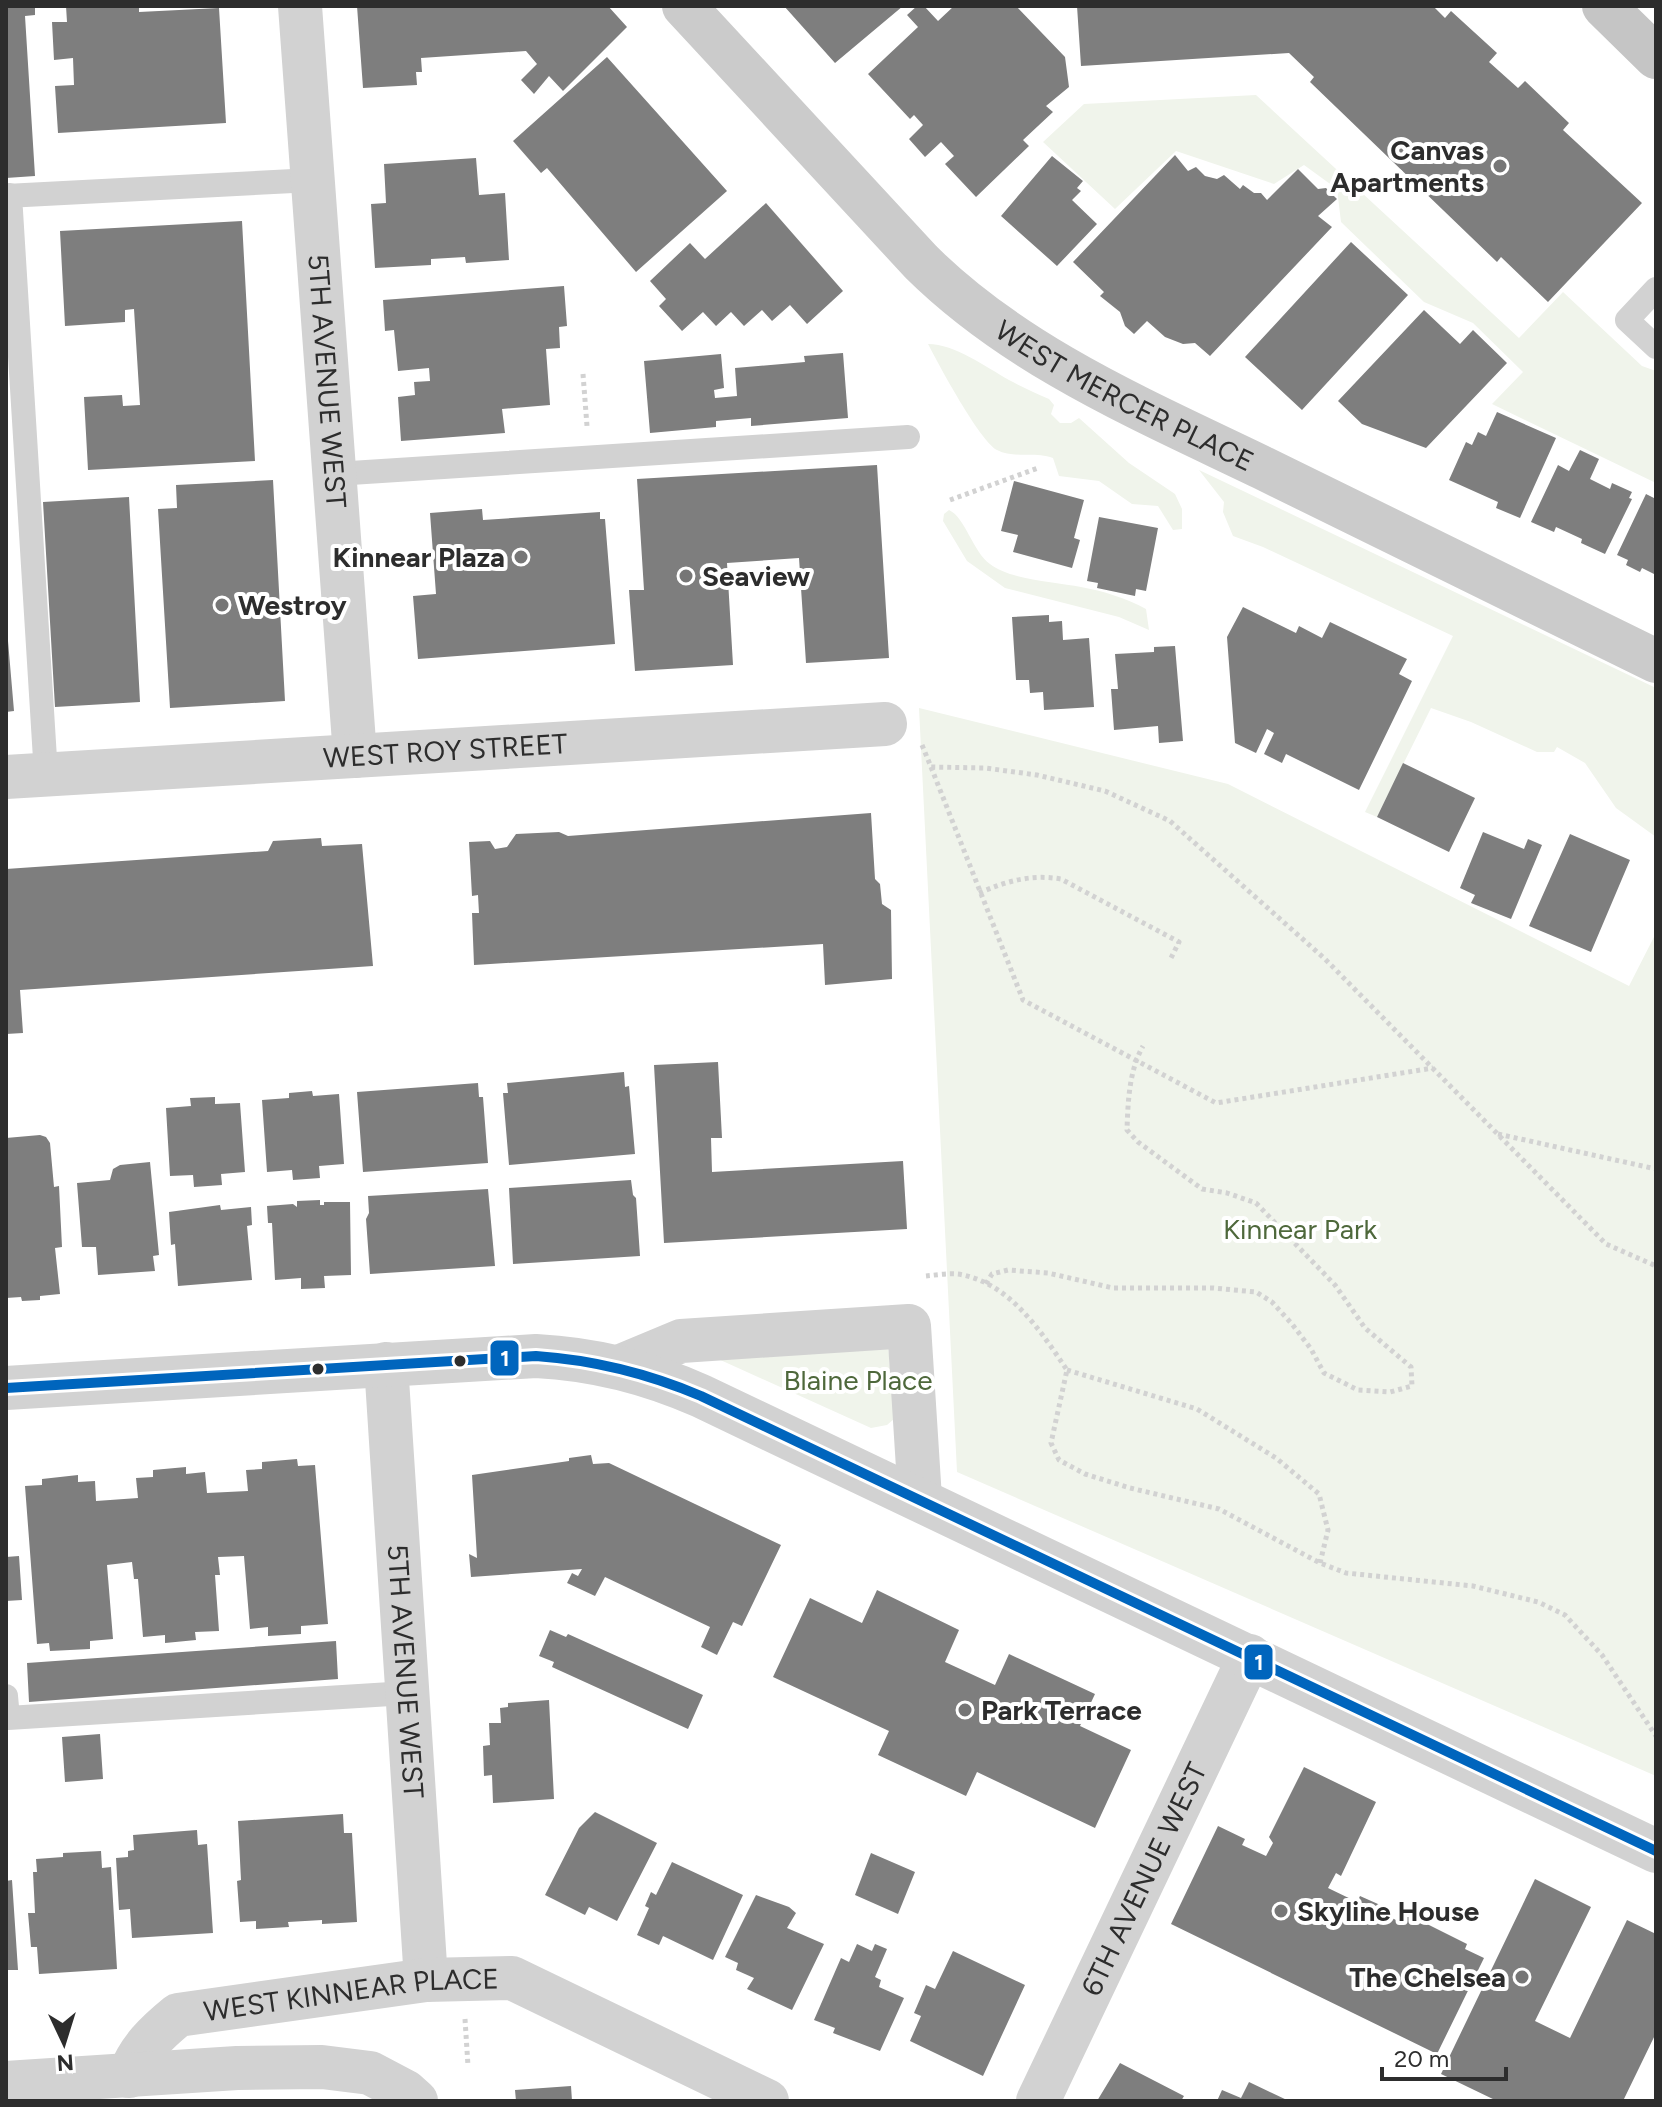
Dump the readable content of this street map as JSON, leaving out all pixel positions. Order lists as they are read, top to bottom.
{
  "streets": {
    "main road": ["WEST MERCER PLACE"],
    "street": [
      "5TH AVENUE WEST",
      "WEST ROY STREET",
      "6TH AVENUE WEST",
      "WEST KINNEAR PLACE"
    ]
  },
  "crossings": [
    ["5TH AVENUE WEST", "WEST ROY STREET"],
    ["5TH AVENUE WEST", "WEST KINNEAR PLACE"]
  ],
  "parks": ["Kinnear Park", "Blaine Place"],
  "places": [
    "Canvas Apartments",
    "Kinnear Plaza",
    "Seaview",
    "Westroy",
    "Park Terrace",
    "Skyline House",
    "The Chelsea"
  ],
  "lines": ["transit line 1"],
  "scale_bar": "20 m",
  "north": "bottom"
}
